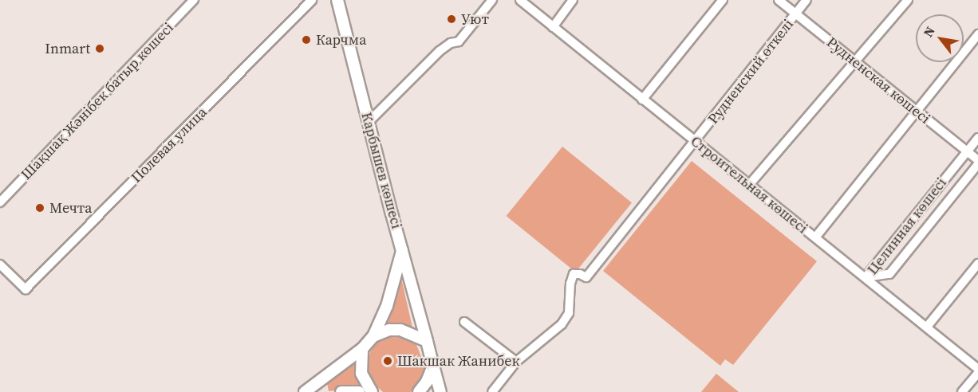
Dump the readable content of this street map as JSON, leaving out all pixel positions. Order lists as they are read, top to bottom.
{
  "streets": {
    "main road": ["Карбышев көшесі"],
    "street": [
      "Рудненский өткелі",
      "Рудненская көшесі",
      "Шақшақ Жәнібек батыр көшесі",
      "Полевая улица",
      "Строительная көшесі",
      "Целинная көшесі"
    ]
  },
  "crossings": [
    ["Рудненский өткелі", "Рудненская көшесі"],
    ["Рудненский өткелі", "Строительная көшесі"],
    ["Рудненская көшесі", "Целинная көшесі"],
    ["Строительная көшесі", "Целинная көшесі"]
  ],
  "places": [
    "Уют",
    "Карчма",
    "Inmart",
    "Мечта",
    "Шакшак Жанибек"
  ],
  "north": "top left"
}
